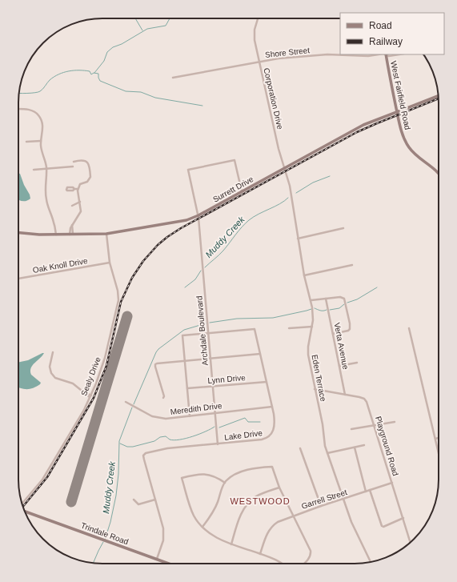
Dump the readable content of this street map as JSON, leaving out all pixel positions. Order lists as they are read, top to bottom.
{
  "streets": {
    "street": [
      "Shore Street",
      "West Fairfield Road",
      "Corporation Drive",
      "Surrett Drive",
      "Oak Knoll Drive",
      "Archdale Boulevard",
      "Verta Avenue",
      "Sealy Drive",
      "Eden Terrace",
      "Lynn Drive",
      "Meredith Drive",
      "Lake Drive",
      "Playground Road",
      "Garrell Street",
      "Trindale Road"
    ]
  },
  "crossings": [
    ["Shore Street", "West Fairfield Road"],
    ["Shore Street", "Corporation Drive"],
    ["West Fairfield Road", "Surrett Drive"],
    ["Corporation Drive", "Surrett Drive"],
    ["Corporation Drive", "Eden Terrace"],
    ["Surrett Drive", "Archdale Boulevard"],
    ["Surrett Drive", "Sealy Drive"],
    ["Surrett Drive", "Eden Terrace"],
    ["Oak Knoll Drive", "Sealy Drive"],
    ["Archdale Boulevard", "Lynn Drive"],
    ["Archdale Boulevard", "Meredith Drive"],
    ["Archdale Boulevard", "Lake Drive"],
    ["Verta Avenue", "Playground Road"],
    ["Eden Terrace", "Playground Road"],
    ["Eden Terrace", "Garrell Street"],
    ["Lynn Drive", "Lake Drive"],
    ["Meredith Drive", "Lake Drive"],
    ["Lake Drive", "Trindale Road"],
    ["Playground Road", "Garrell Street"]
  ],
  "districts": ["WESTWOOD"],
  "water": ["Muddy Creek"],
  "legend": ["Road", "Railway"]
}
